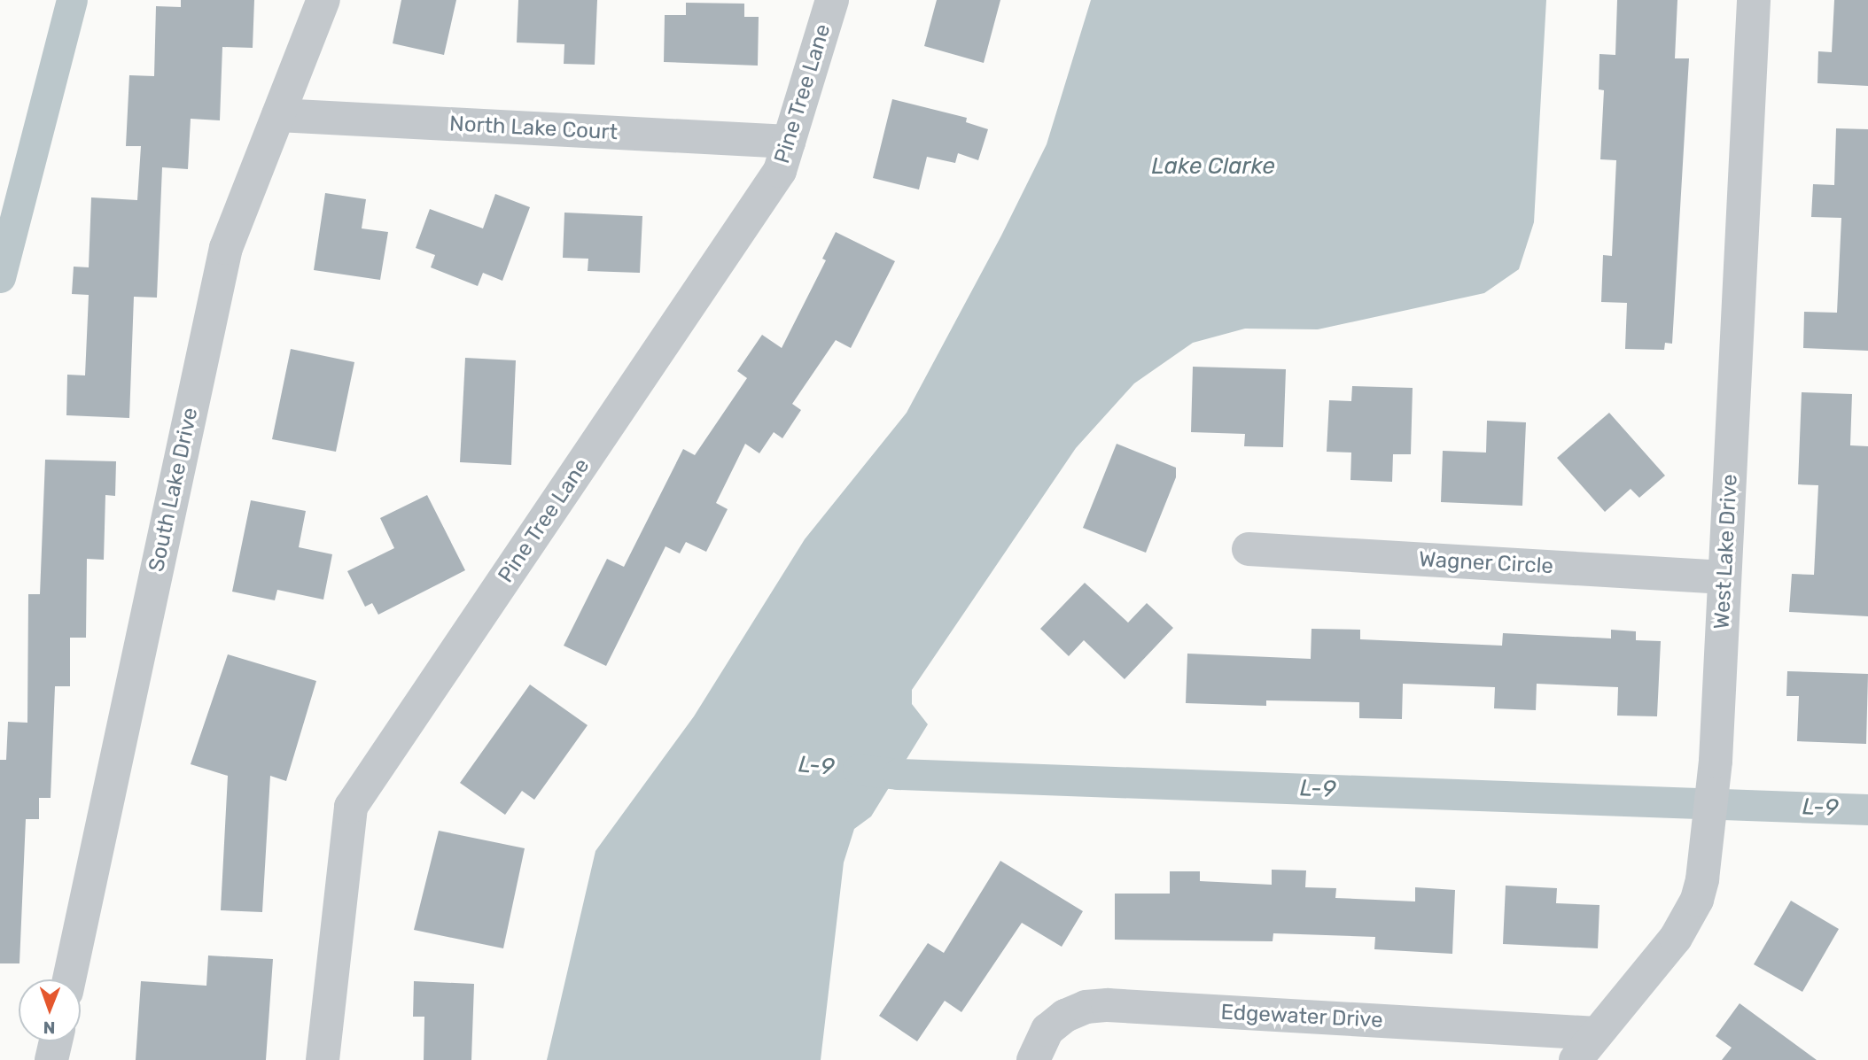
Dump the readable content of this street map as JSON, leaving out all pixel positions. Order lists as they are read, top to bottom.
{
  "streets": {
    "street": [
      "Pine Tree Lane",
      "North Lake Court",
      "South Lake Drive",
      "West Lake Drive",
      "Wagner Circle",
      "Edgewater Drive"
    ]
  },
  "crossings": [
    ["Pine Tree Lane", "North Lake Court"],
    ["North Lake Court", "South Lake Drive"],
    ["West Lake Drive", "Wagner Circle"],
    ["West Lake Drive", "Edgewater Drive"]
  ],
  "water": ["Lake Clarke", "L-9"],
  "north": "bottom"
}
